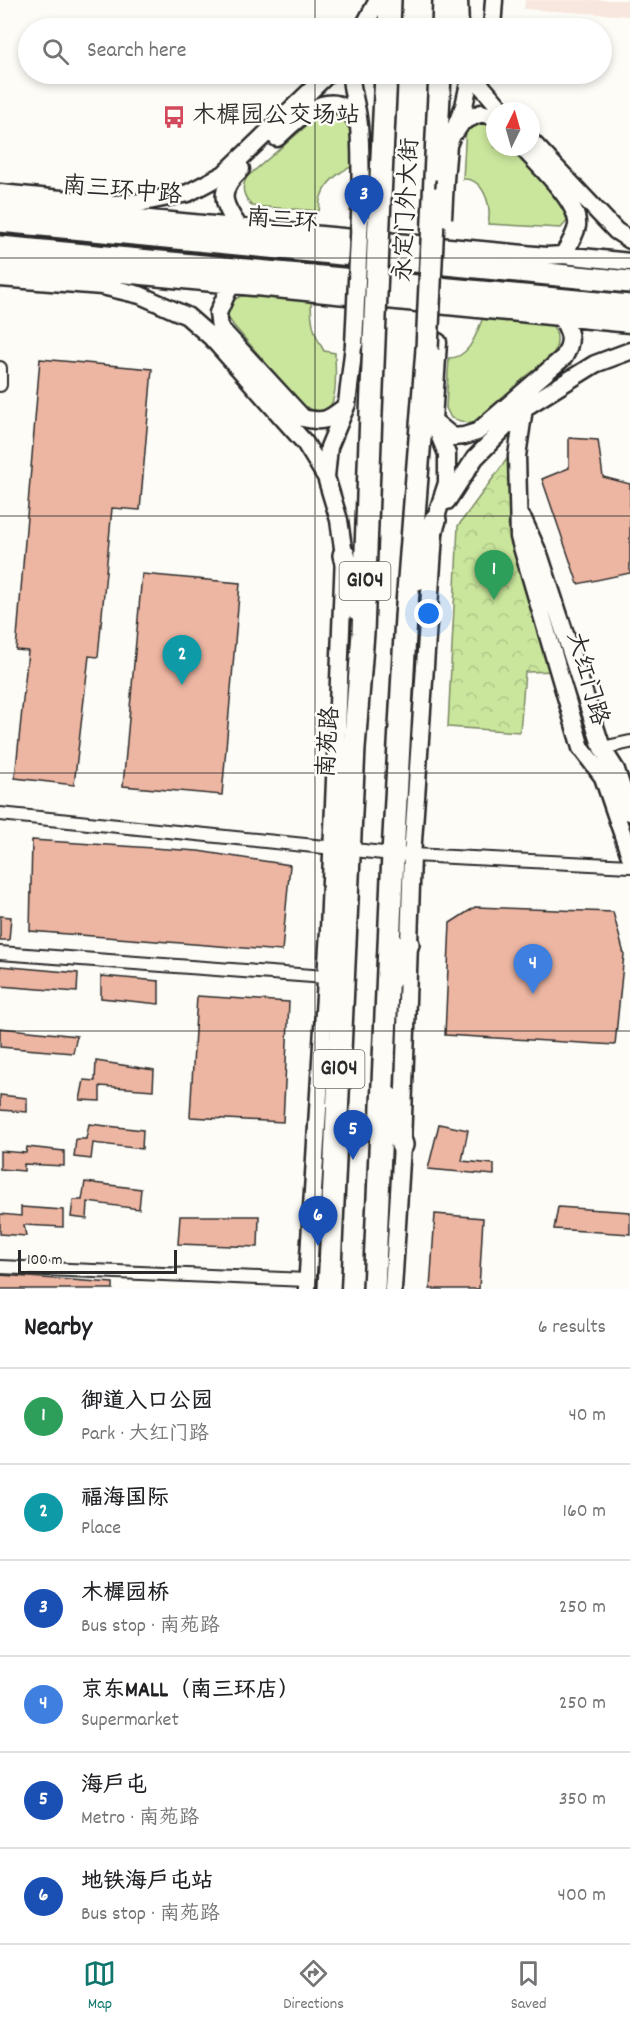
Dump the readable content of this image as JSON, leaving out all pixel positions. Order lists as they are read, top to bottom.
{
  "streets": {
    "highway": [
      "永定门外大街",
      "南三环",
      "G104",
      "南苑路"
    ],
    "street": ["南三环中路", "大红门路"]
  },
  "crossings": [
    ["永定门外大街", "G104"],
    ["永定门外大街", "南苑路"]
  ],
  "places": {
    "bus stop": ["木樨园公交场站"]
  },
  "scale_bar": "100 m",
  "north": "top",
  "page": {
    "search": "Search here",
    "pins": [
      "3",
      "1",
      "2",
      "4",
      "5",
      "6"
    ],
    "scale": "100 m",
    "heading": ["Nearby", "6 results"],
    "list": [
      {
        "mark": "1",
        "name": "御道入口公园",
        "note": "Park · 大红门路",
        "value": "40 m"
      },
      {
        "mark": "2",
        "name": "福海国际",
        "note": "Place",
        "value": "160 m"
      },
      {
        "mark": "3",
        "name": "木樨园桥",
        "note": "Bus stop · 南苑路",
        "value": "250 m"
      },
      {
        "mark": "4",
        "name": "京东MALL（南三环店）",
        "note": "Supermarket",
        "value": "250 m"
      },
      {
        "mark": "5",
        "name": "海户屯",
        "note": "Metro · 南苑路",
        "value": "350 m"
      },
      {
        "mark": "6",
        "name": "地铁海户屯站",
        "note": "Bus stop · 南苑路",
        "value": "400 m"
      }
    ],
    "nav": ["Map", "Directions", "Saved"]
  }
}
